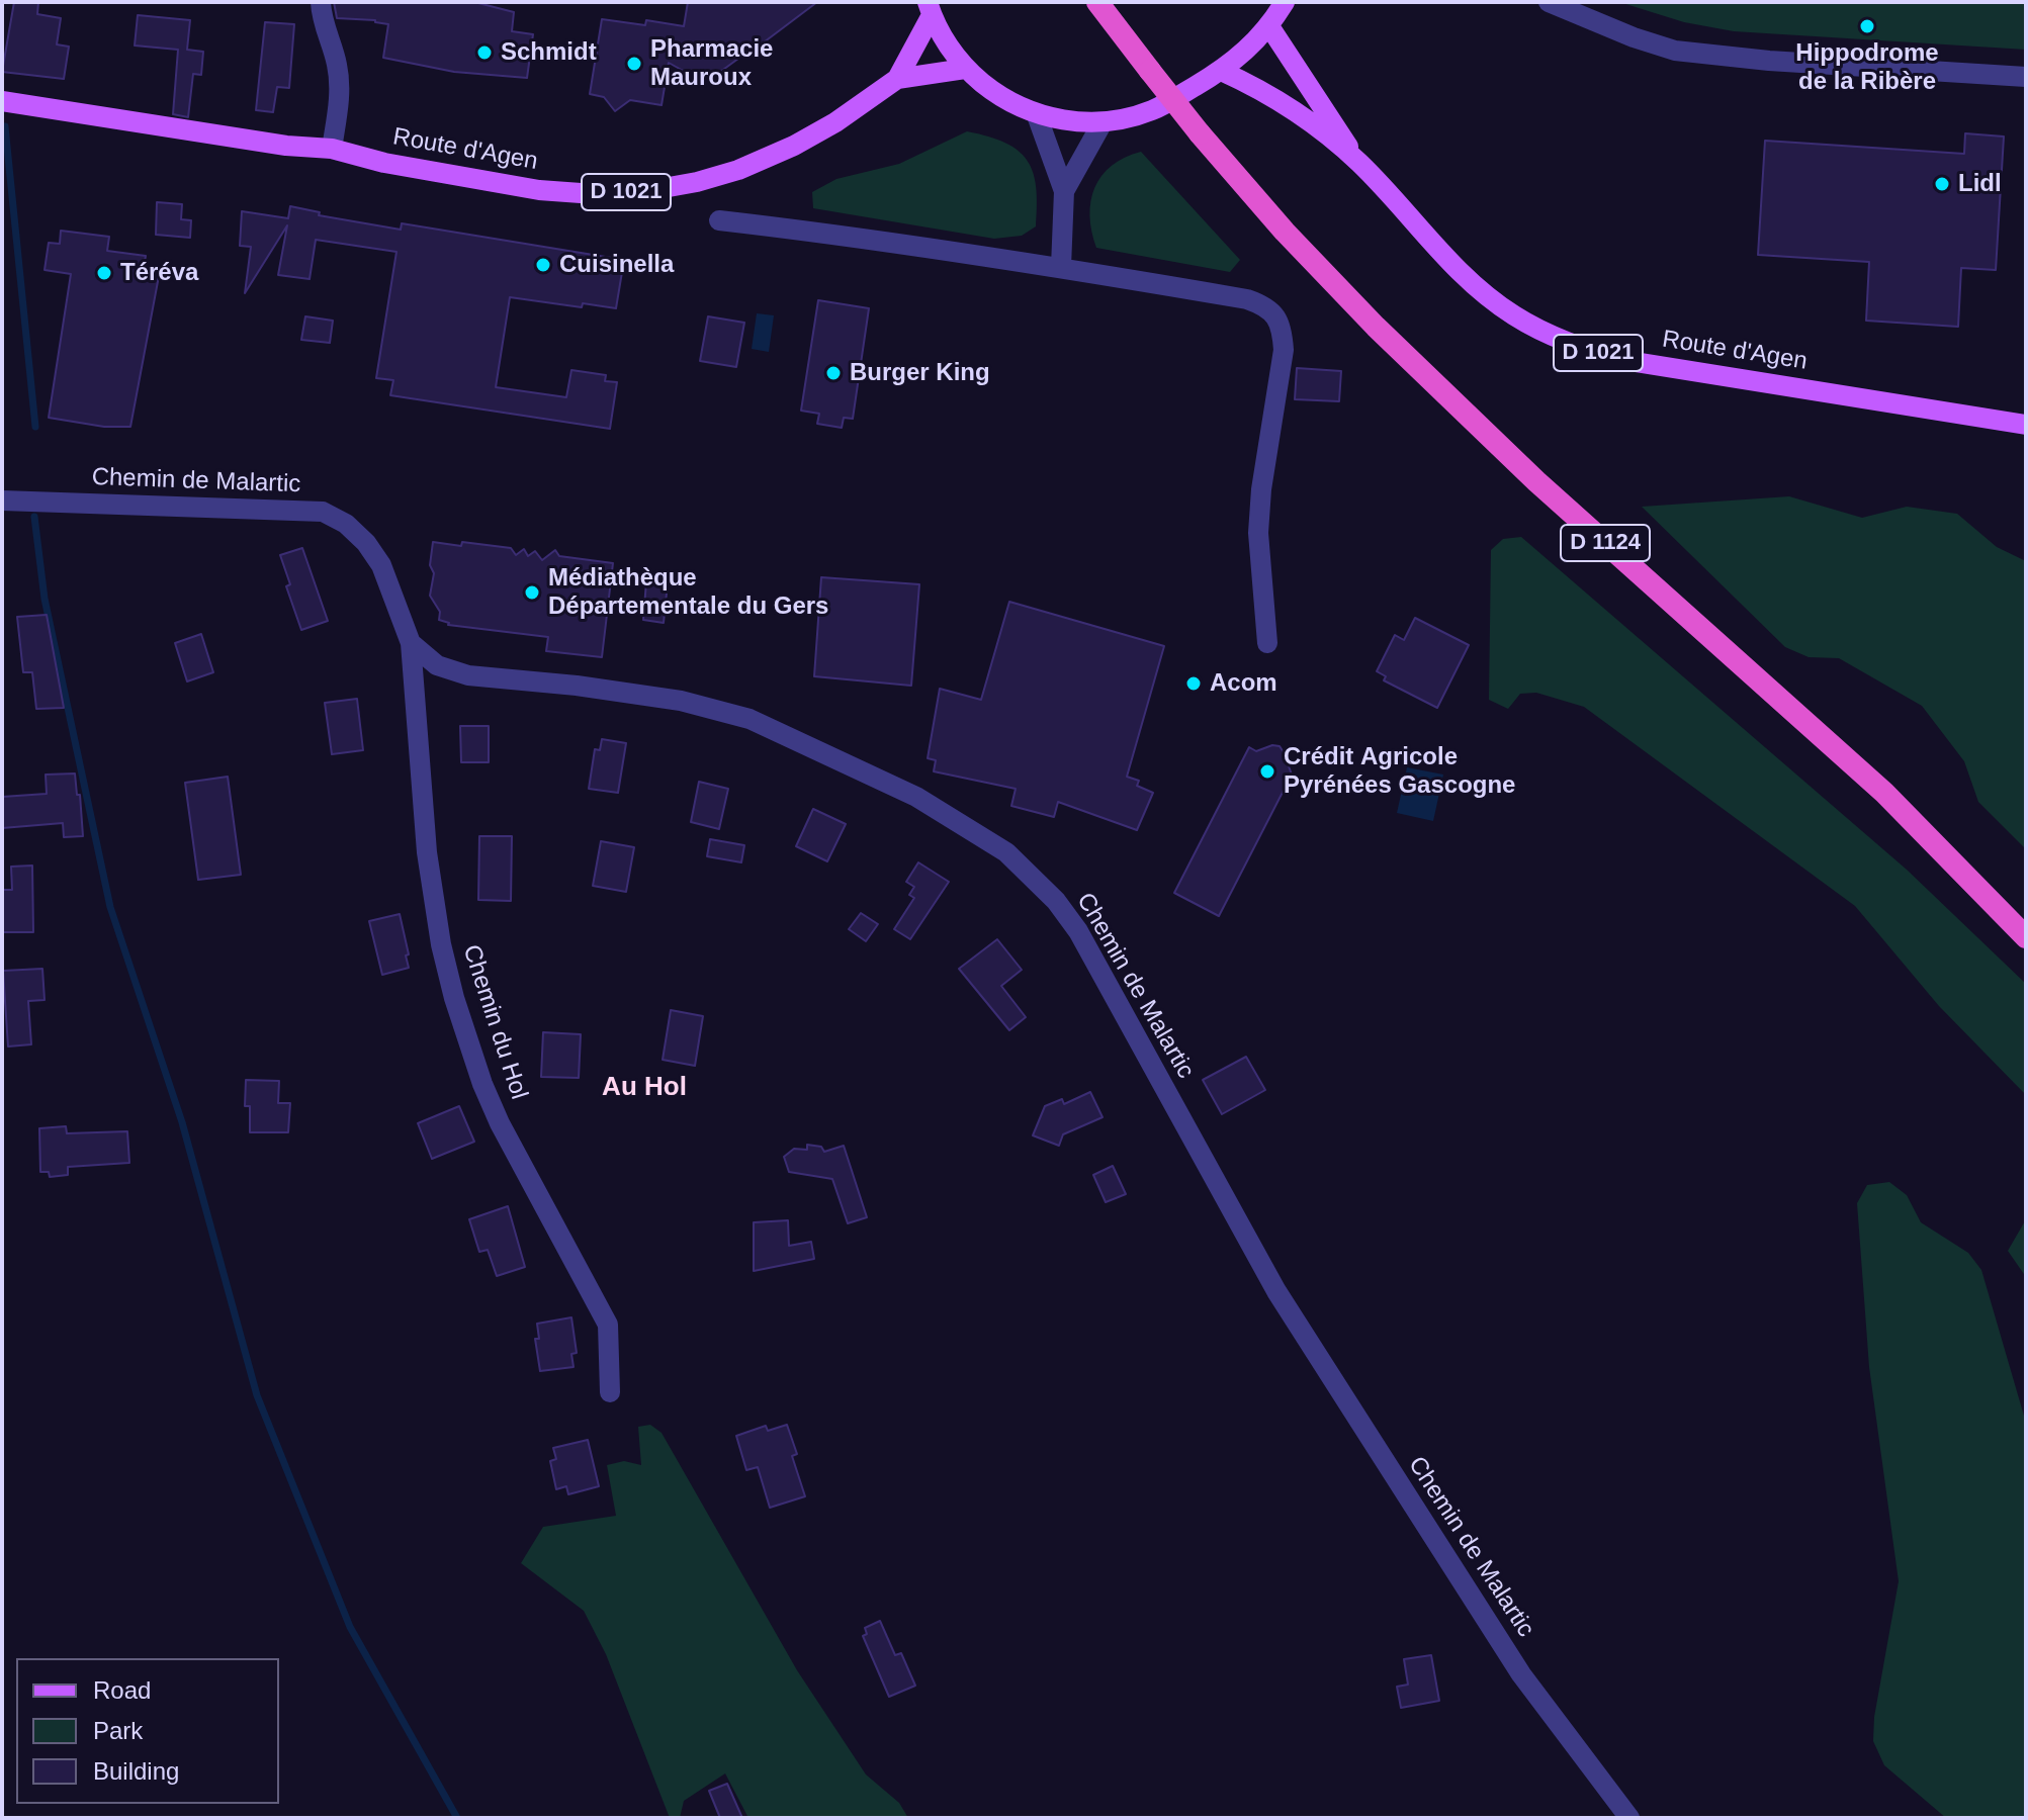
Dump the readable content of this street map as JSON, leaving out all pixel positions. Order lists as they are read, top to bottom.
{
  "streets": {
    "highway": ["D 1124"],
    "main road": ["Route d'Agen", "D 1021"],
    "street": ["Chemin de Malartic", "Chemin du Hol"]
  },
  "crossings": [
    ["Chemin de Malartic", "Chemin du Hol"]
  ],
  "districts": ["Au Hol"],
  "places": [
    "Hippodrome de la Ribère",
    "Schmidt",
    "Pharmacie Mauroux",
    "Lidl",
    "Cuisinella",
    "Téréva",
    "Burger King",
    "Médiathèque Départementale du Gers",
    "Acom",
    "Crédit Agricole Pyrénées Gascogne"
  ],
  "legend": ["Road", "Park", "Building"]
}
